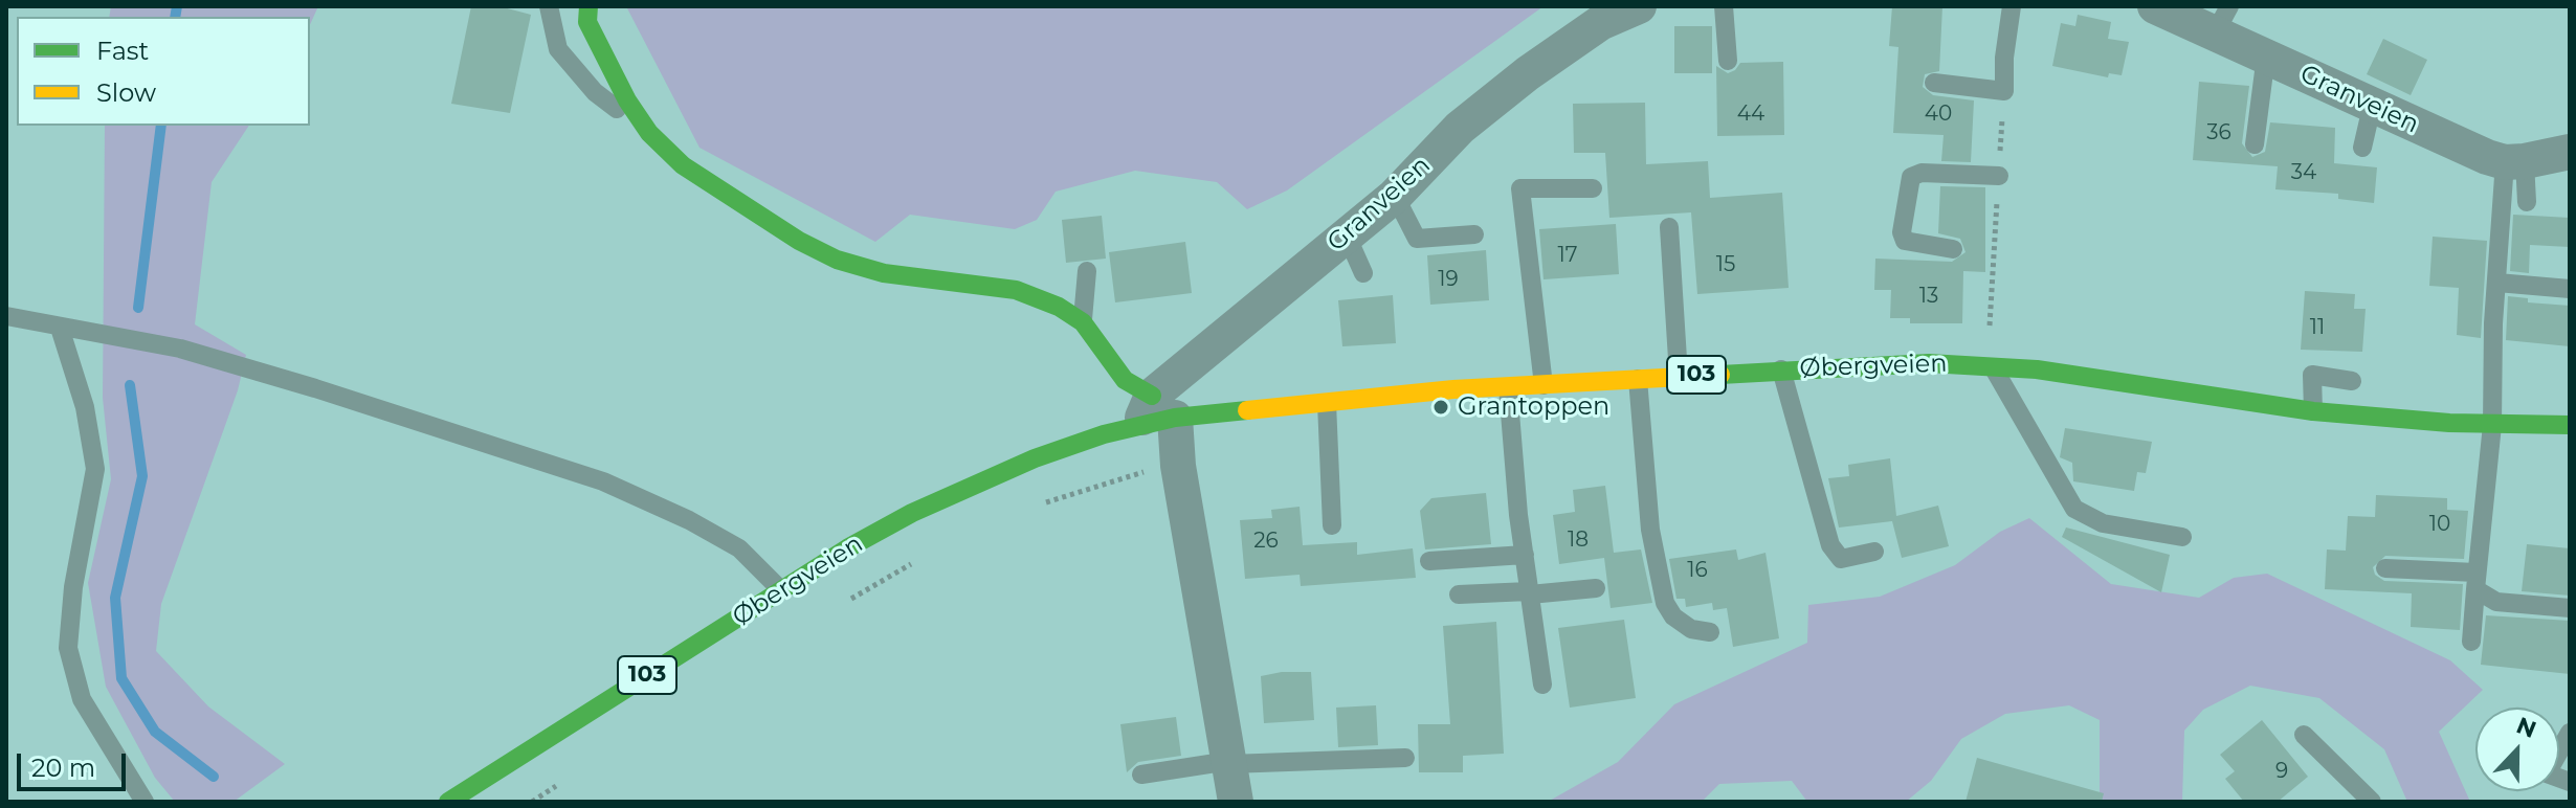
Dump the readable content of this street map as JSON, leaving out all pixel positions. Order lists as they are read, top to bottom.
{
  "streets": {
    "main road": ["Øbergveien", "103"],
    "street": ["Granveien"]
  },
  "crossings": [
    ["Granveien", "Øbergveien"]
  ],
  "places": ["Grantoppen"],
  "house_numbers": [
    "44",
    "40",
    "36",
    "34",
    "17",
    "15",
    "19",
    "13",
    "11",
    "10",
    "18",
    "26",
    "16",
    "9"
  ],
  "legend": ["Fast", "Slow"],
  "scale_bar": "20 m",
  "north": "top"
}
